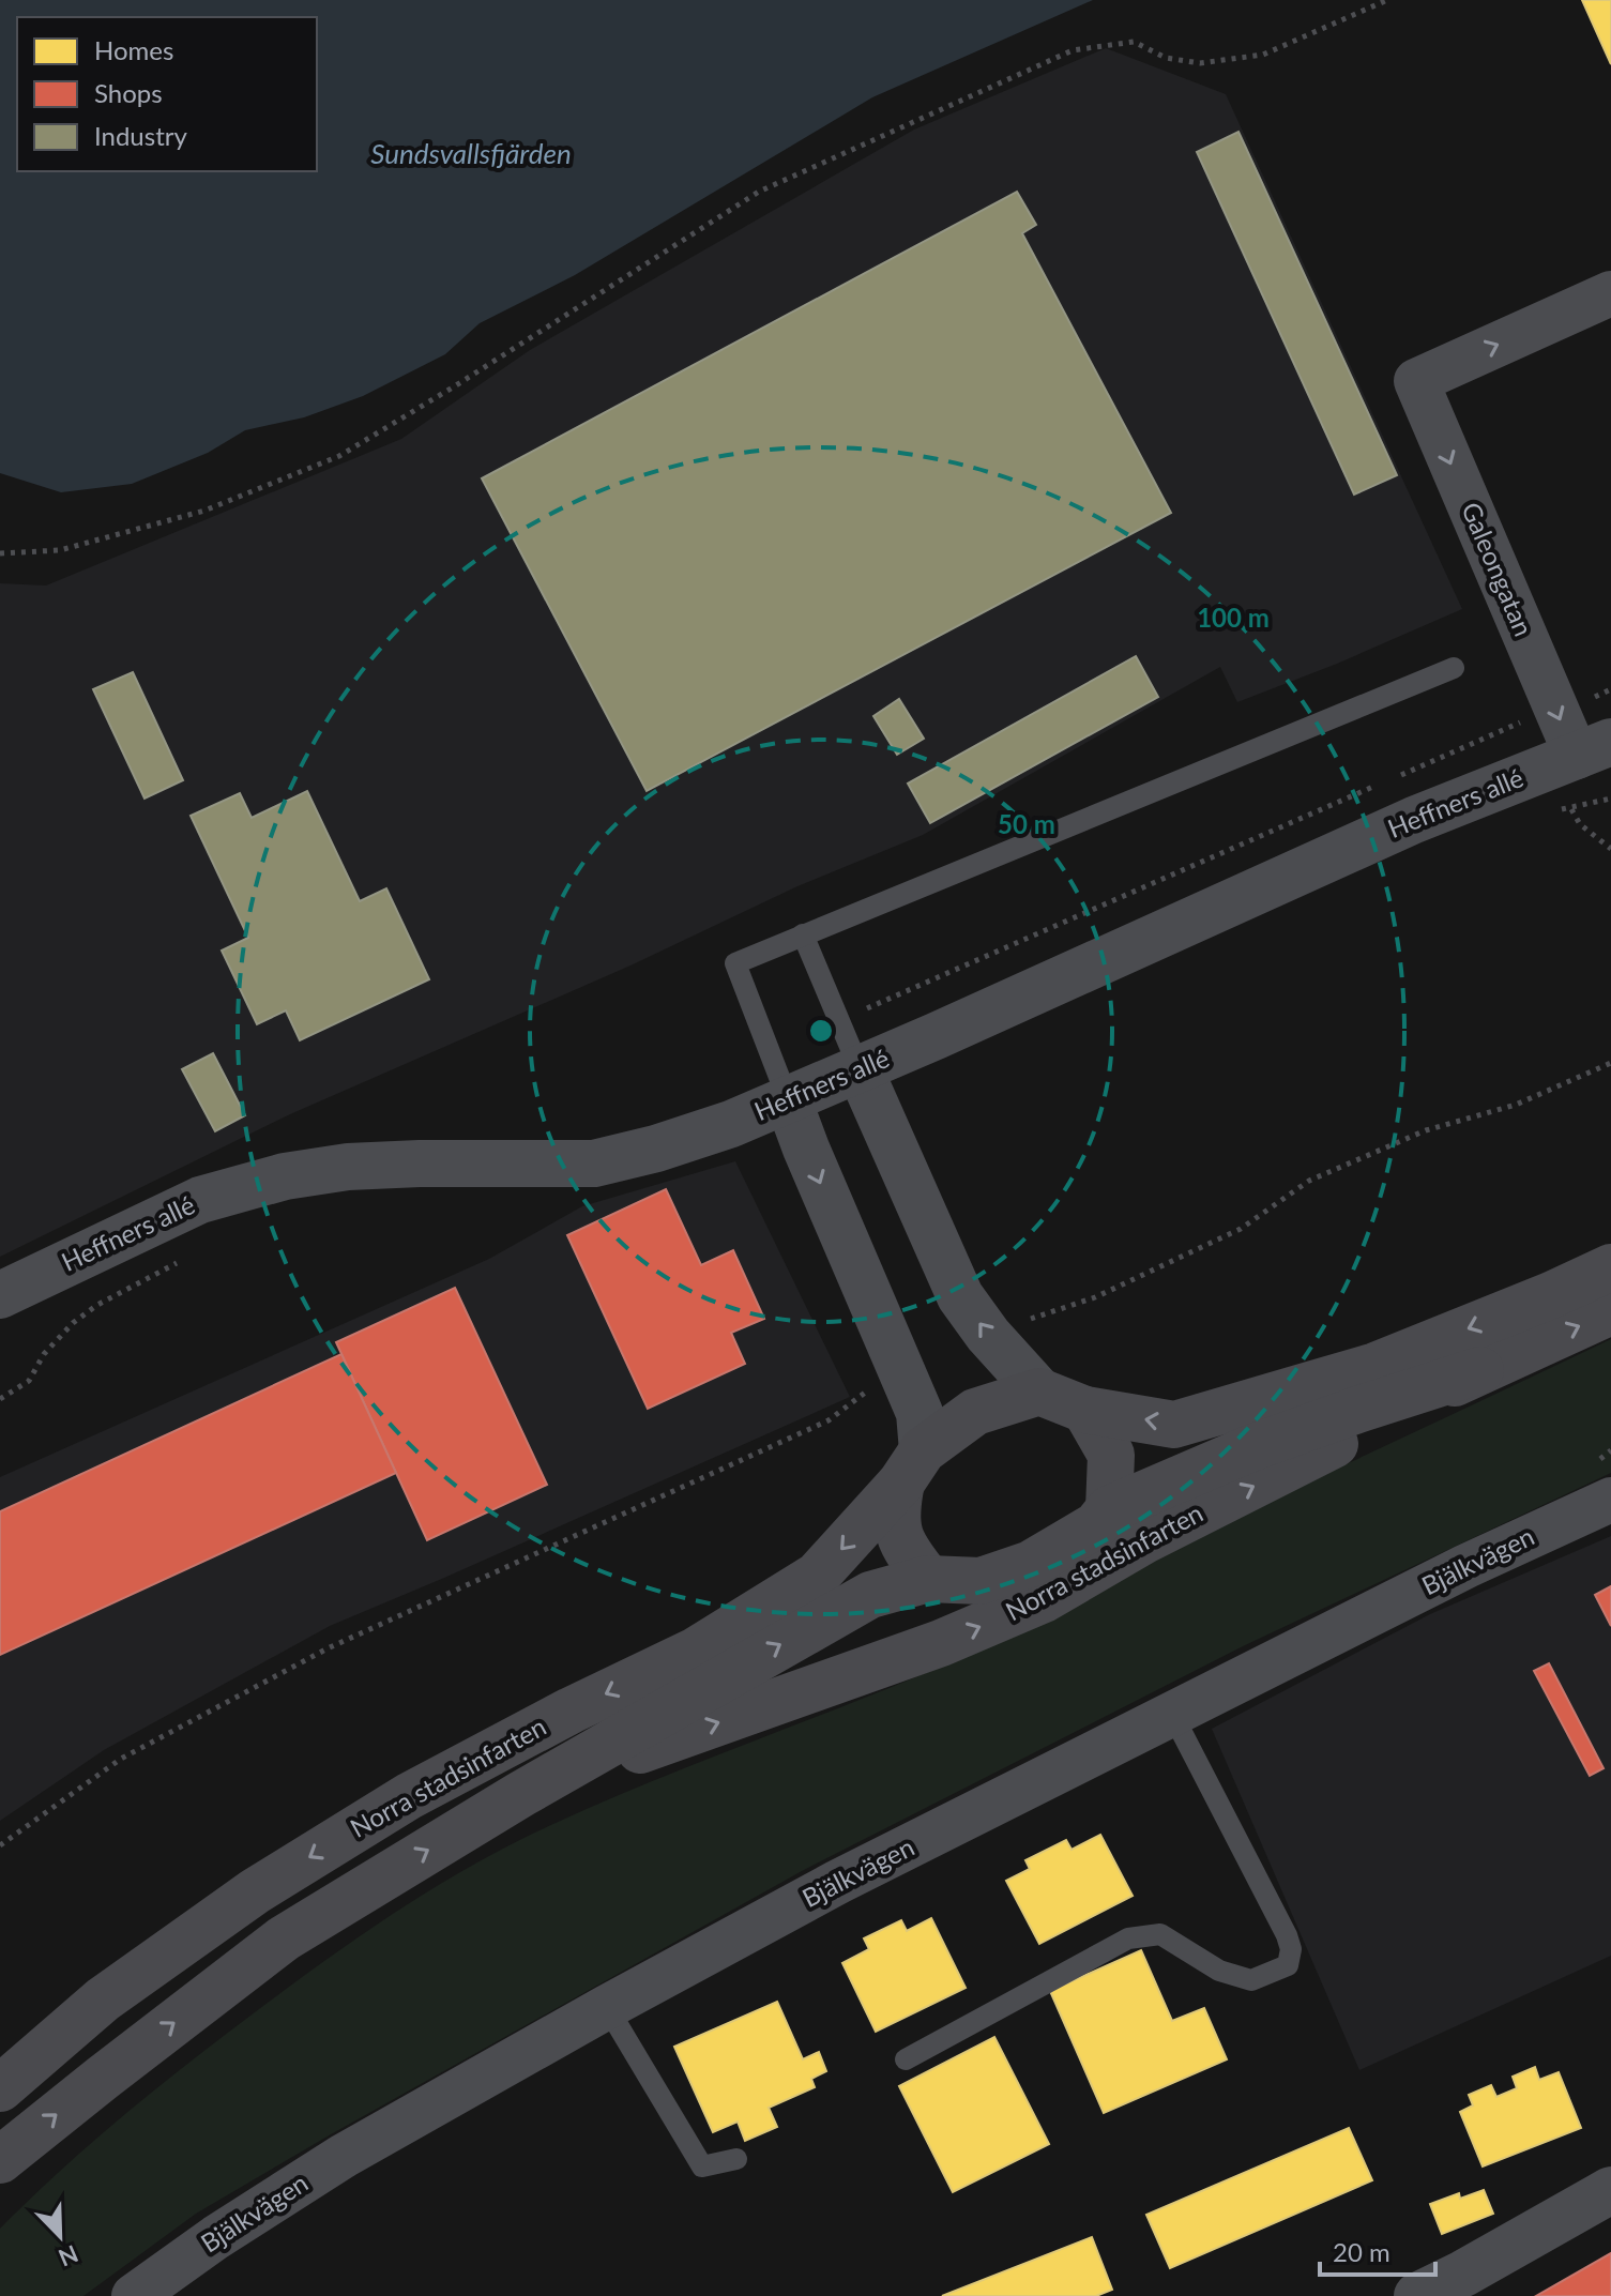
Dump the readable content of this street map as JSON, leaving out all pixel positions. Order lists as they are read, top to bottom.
{
  "streets": {
    "main road": ["Norra stadsinfarten"],
    "street": ["Galeongatan", "Heffners allé", "Bjälkvägen"]
  },
  "crossings": [
    ["Galeongatan", "Heffners allé"]
  ],
  "water": ["Sundsvallsfjärden"],
  "legend": ["Homes", "Shops", "Industry"],
  "scale_bar": "20 m",
  "north": "bottom right",
  "rings": ["100 m", "50 m"]
}
